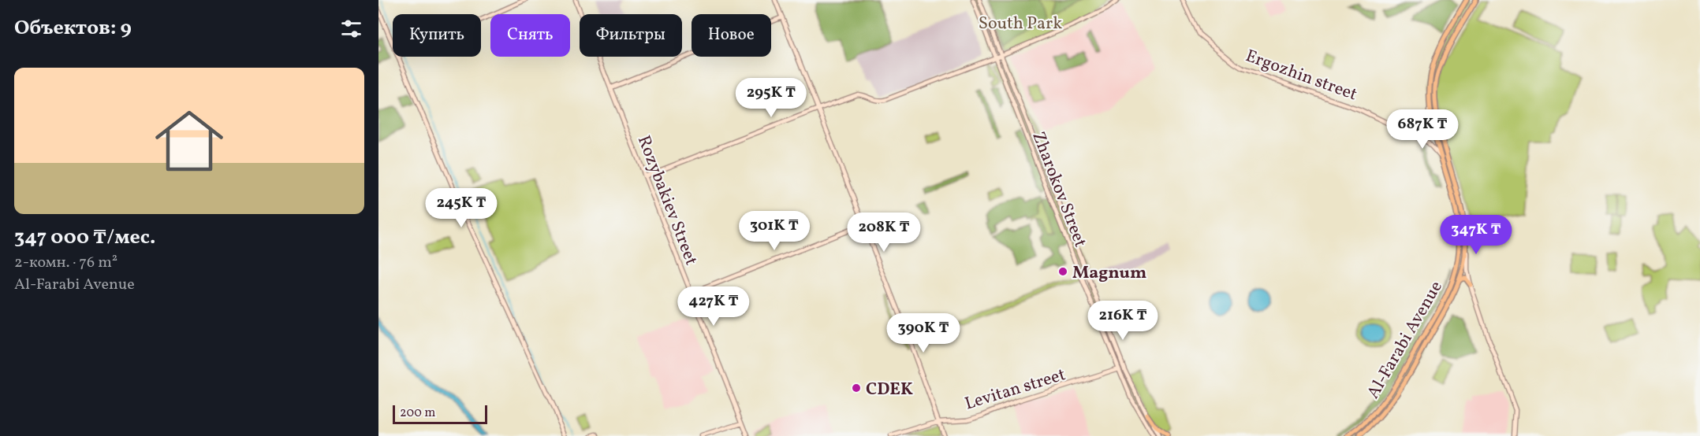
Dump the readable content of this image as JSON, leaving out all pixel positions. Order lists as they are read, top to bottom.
{
  "streets": {
    "main road": ["Al-Farabi Avenue"],
    "street": [
      "Ergozhin street",
      "Zharokov Street",
      "Rozybakiev Street",
      "Levitan street"
    ]
  },
  "crossings": [
    ["Ergozhin street", "Al-Farabi Avenue"],
    ["Zharokov Street", "Levitan street"]
  ],
  "parks": ["South Park"],
  "places": ["Magnum", "CDEK"],
  "scale_bar": "200 m",
  "page": {
    "heading": "Объектов: 9",
    "chip": [
      "Купить",
      "Снять",
      "Фильтры",
      "Новое"
    ],
    "list": [
      {
        "name": "347 000 ₸/мес.",
        "note": "2-комн. · 76 m² · Al-Farabi Avenue"
      }
    ],
    "price": [
      "295K ₸",
      "687K ₸",
      "245K ₸",
      "301K ₸",
      "208K ₸",
      "347K ₸",
      "427K ₸",
      "216K ₸",
      "390K ₸"
    ],
    "scale": "200 m"
  }
}
